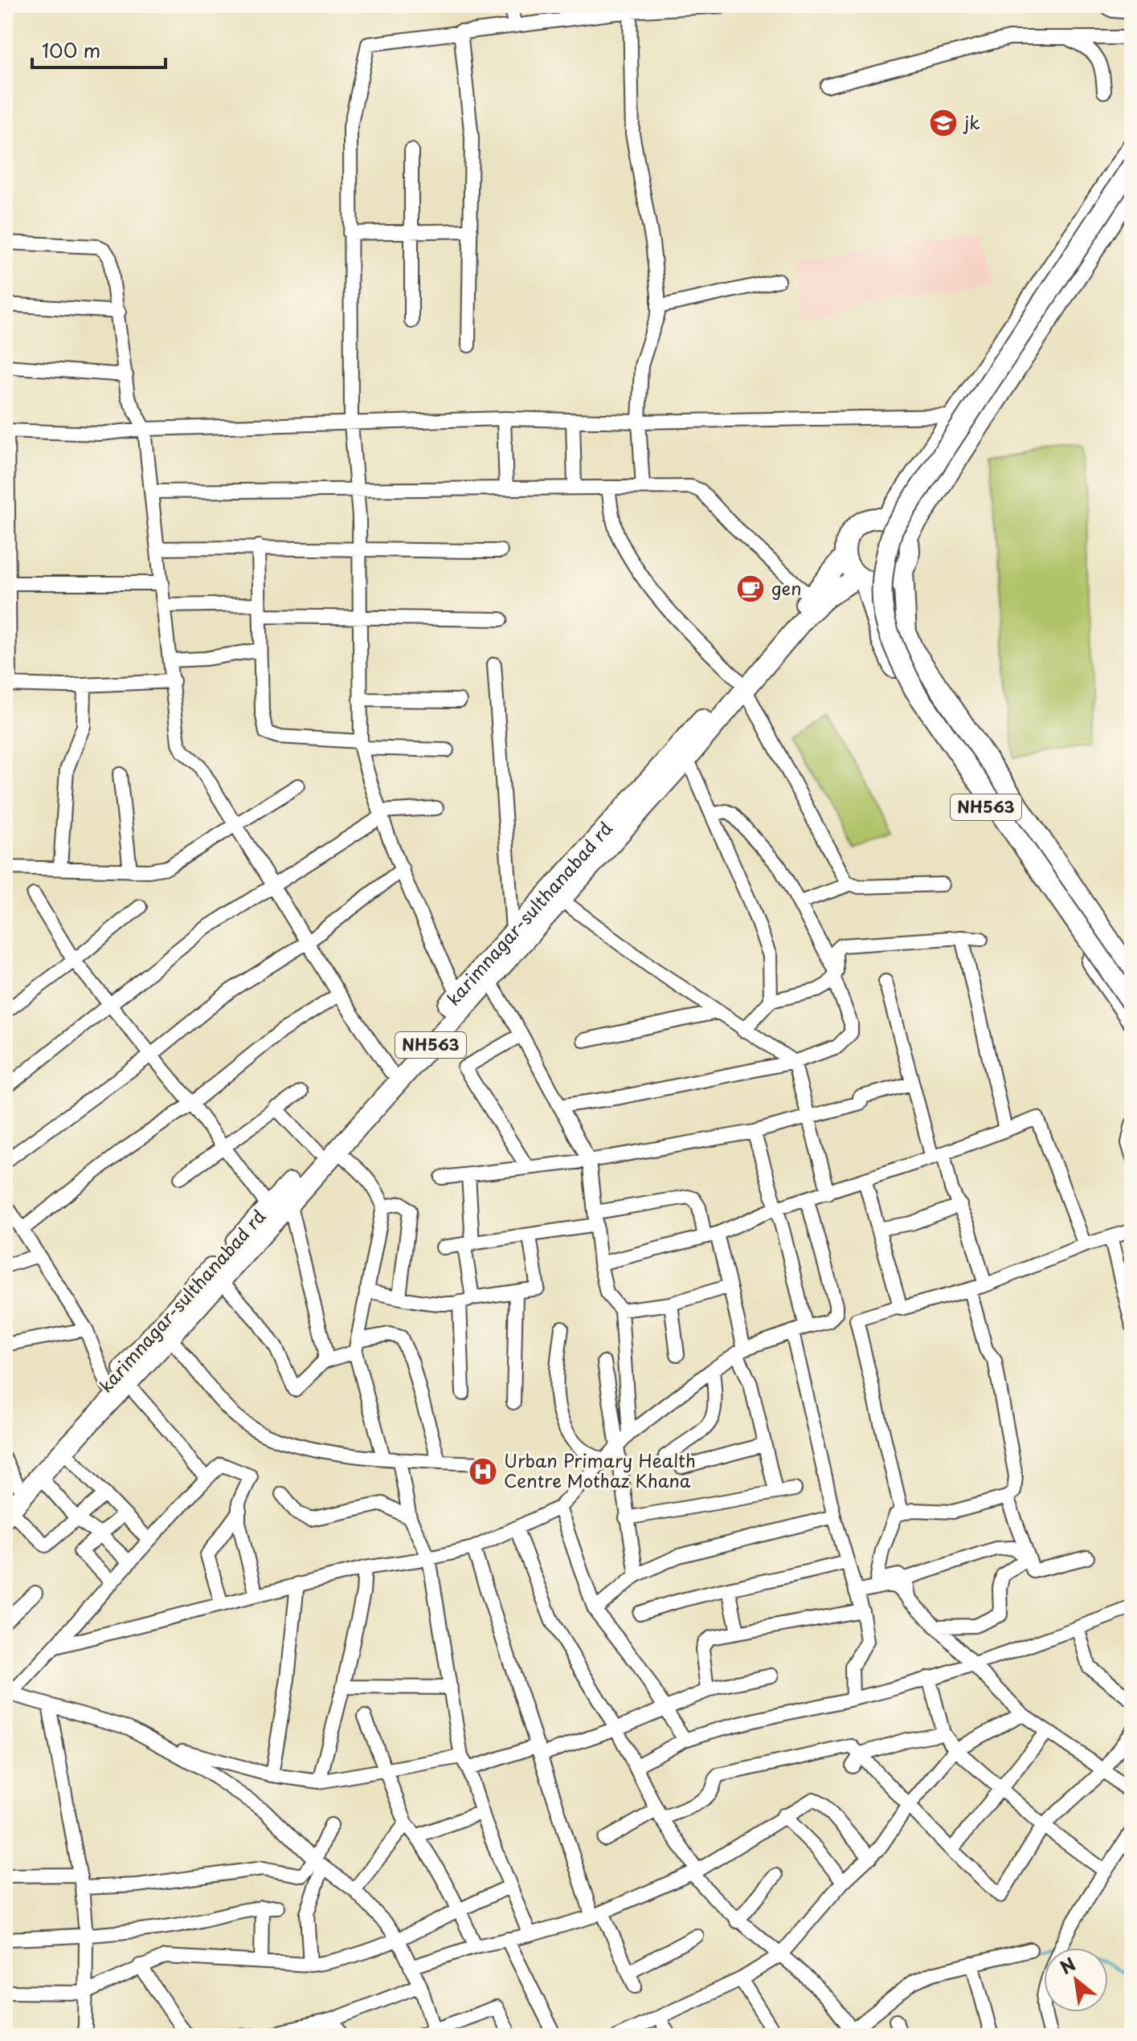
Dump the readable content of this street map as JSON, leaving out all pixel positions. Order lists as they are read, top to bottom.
{
  "streets": {
    "highway": ["NH563", "karimnagar-sulthanabad rd"]
  },
  "crossings": [
    ["NH563", "karimnagar-sulthanabad rd"]
  ],
  "places": {
    "school or university": ["jk"],
    "cafe": ["gen"],
    "hospital": ["Urban Primary Health Centre Mothaz Khana"]
  },
  "scale_bar": "100 m",
  "north": "top left"
}
